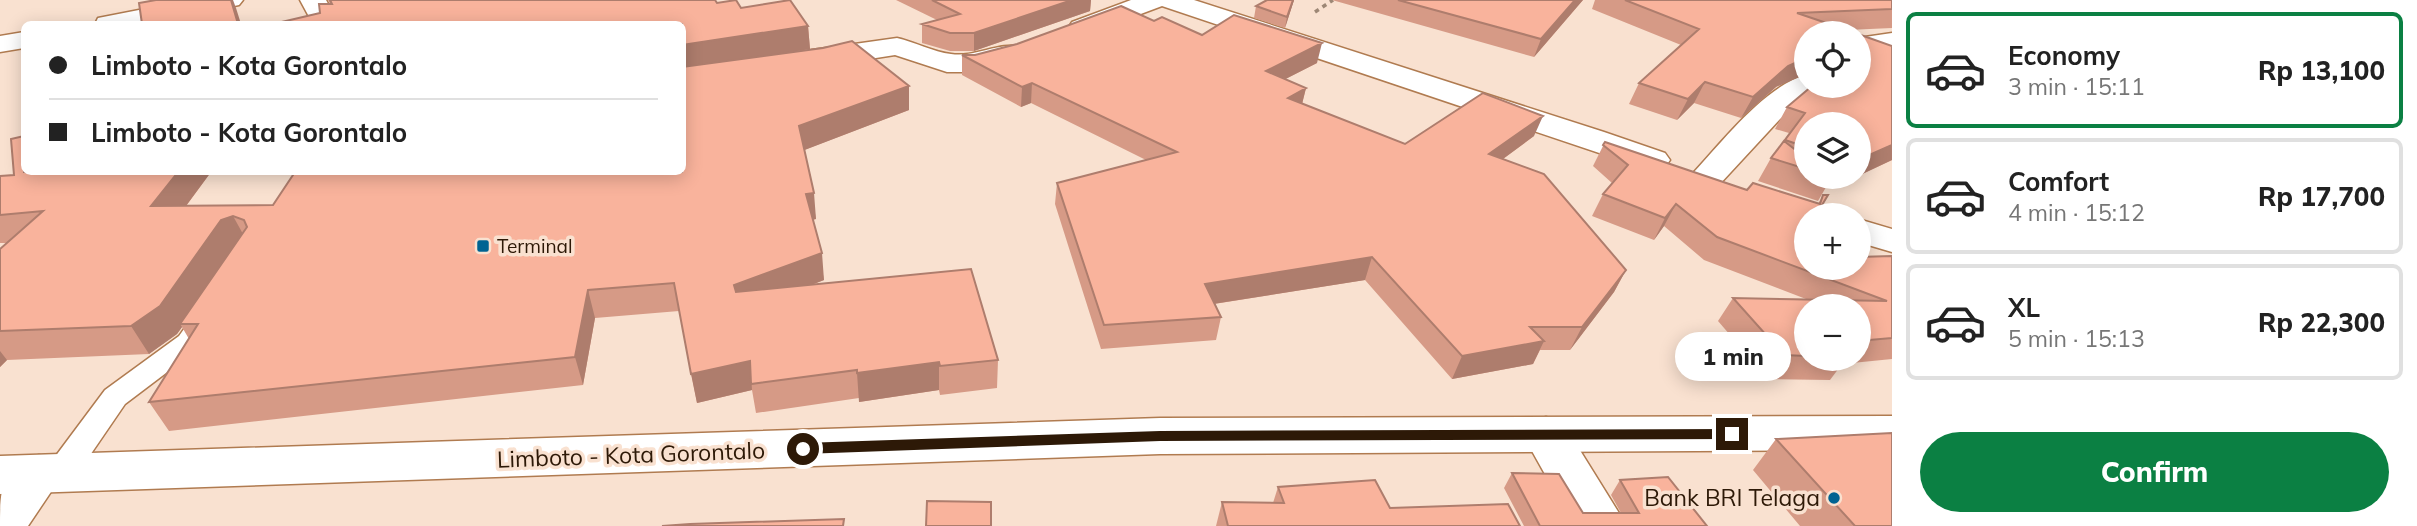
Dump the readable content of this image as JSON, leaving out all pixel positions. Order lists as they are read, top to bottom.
{
  "streets": {
    "main road": ["Limboto - Kota Gorontalo"]
  },
  "places": {
    "transit": ["Terminal"],
    "other": ["Bank BRI Telaga"]
  },
  "page": {
    "list": [
      {
        "name": "Economy",
        "note": "3 min · 15:11",
        "value": "Rp 13,100"
      },
      {
        "name": "Comfort",
        "note": "4 min · 15:12",
        "value": "Rp 17,700"
      },
      {
        "name": "XL",
        "note": "5 min · 15:13",
        "value": "Rp 22,300"
      }
    ],
    "map_buttons": ["+", "−"],
    "banner": ["Limboto - Kota Gorontalo", "Limboto - Kota Gorontalo"],
    "bubble": "1 min",
    "buttons": "Confirm"
  }
}
